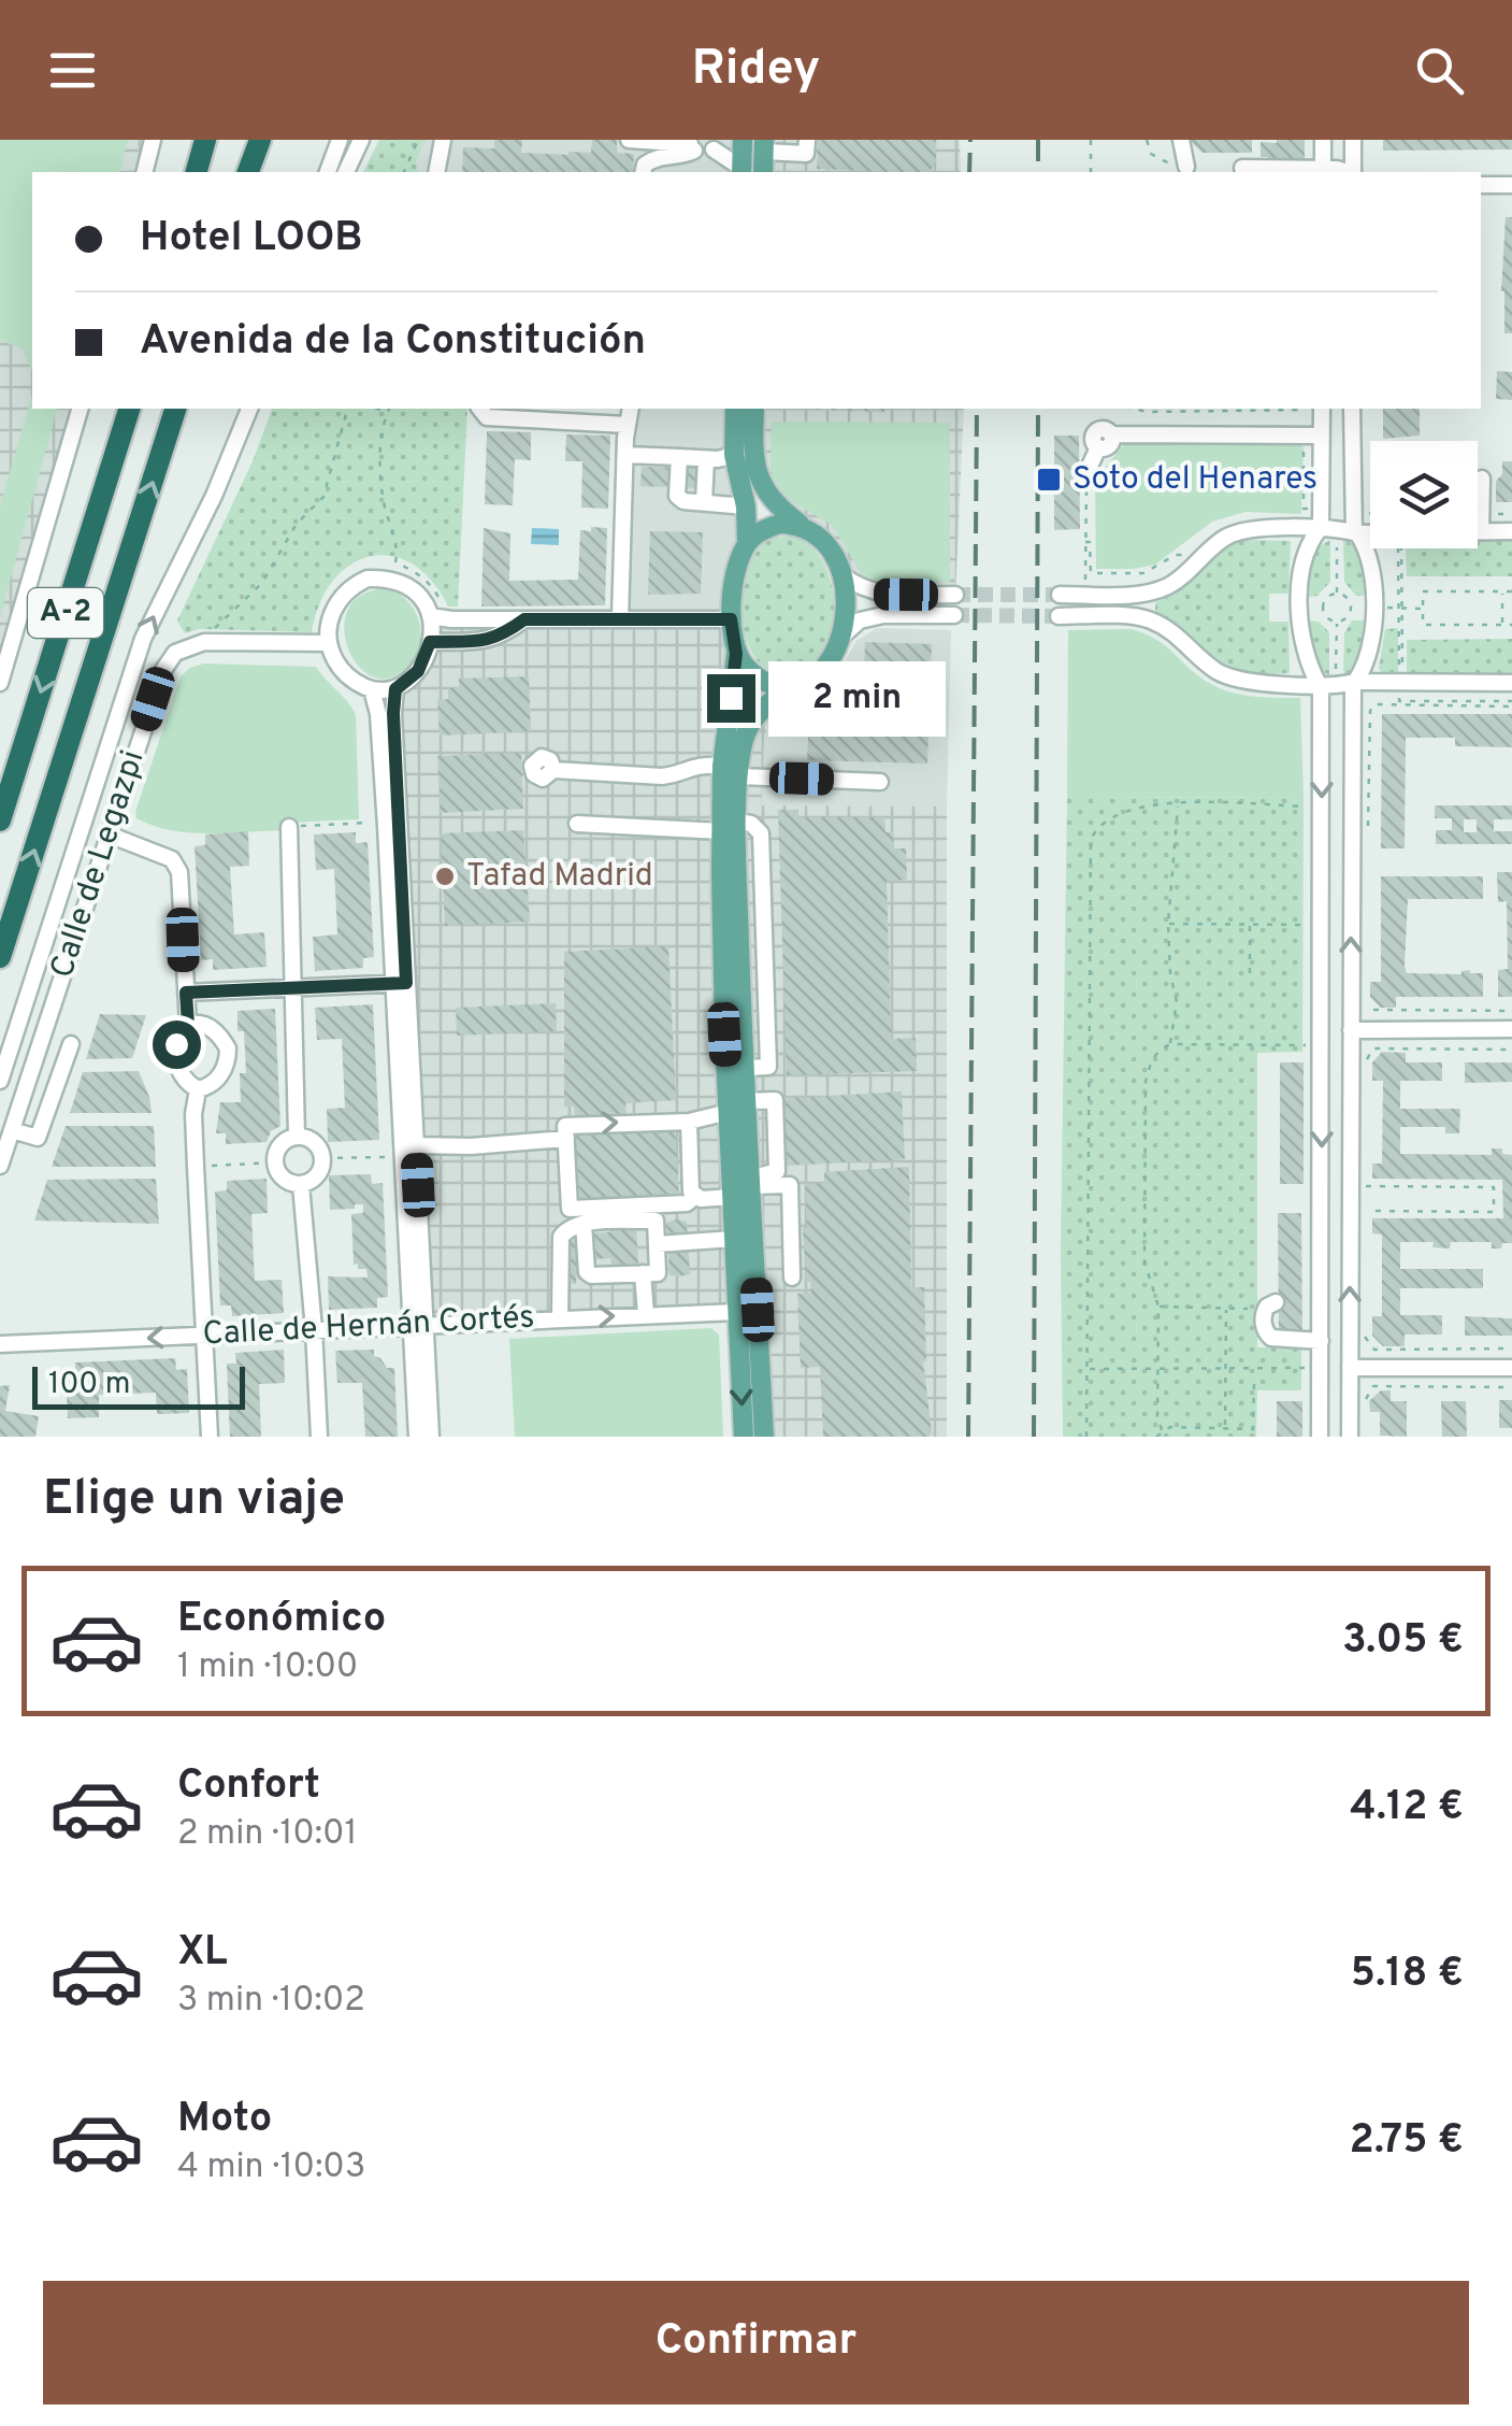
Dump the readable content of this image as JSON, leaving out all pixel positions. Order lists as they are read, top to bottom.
{
  "streets": {
    "highway": ["A-2"],
    "street": ["Calle de Legazpi", "Calle de Hernán Cortés"]
  },
  "places": {
    "transit": ["Soto del Henares"],
    "other": ["Tafad Madrid"]
  },
  "scale_bar": "100 m",
  "page": {
    "header": "Ridey",
    "banner": ["Hotel LOOB", "Avenida de la Constitución"],
    "bubble": "2 min",
    "scale": "100 m",
    "heading": "Elige un viaje",
    "list": [
      {
        "name": "Económico",
        "note": "1 min · 10:00",
        "value": "3.05 €"
      },
      {
        "name": "Confort",
        "note": "2 min · 10:01",
        "value": "4.12 €"
      },
      {
        "name": "XL",
        "note": "3 min · 10:02",
        "value": "5.18 €"
      },
      {
        "name": "Moto",
        "note": "4 min · 10:03",
        "value": "2.75 €"
      }
    ],
    "buttons": "Confirmar"
  }
}
